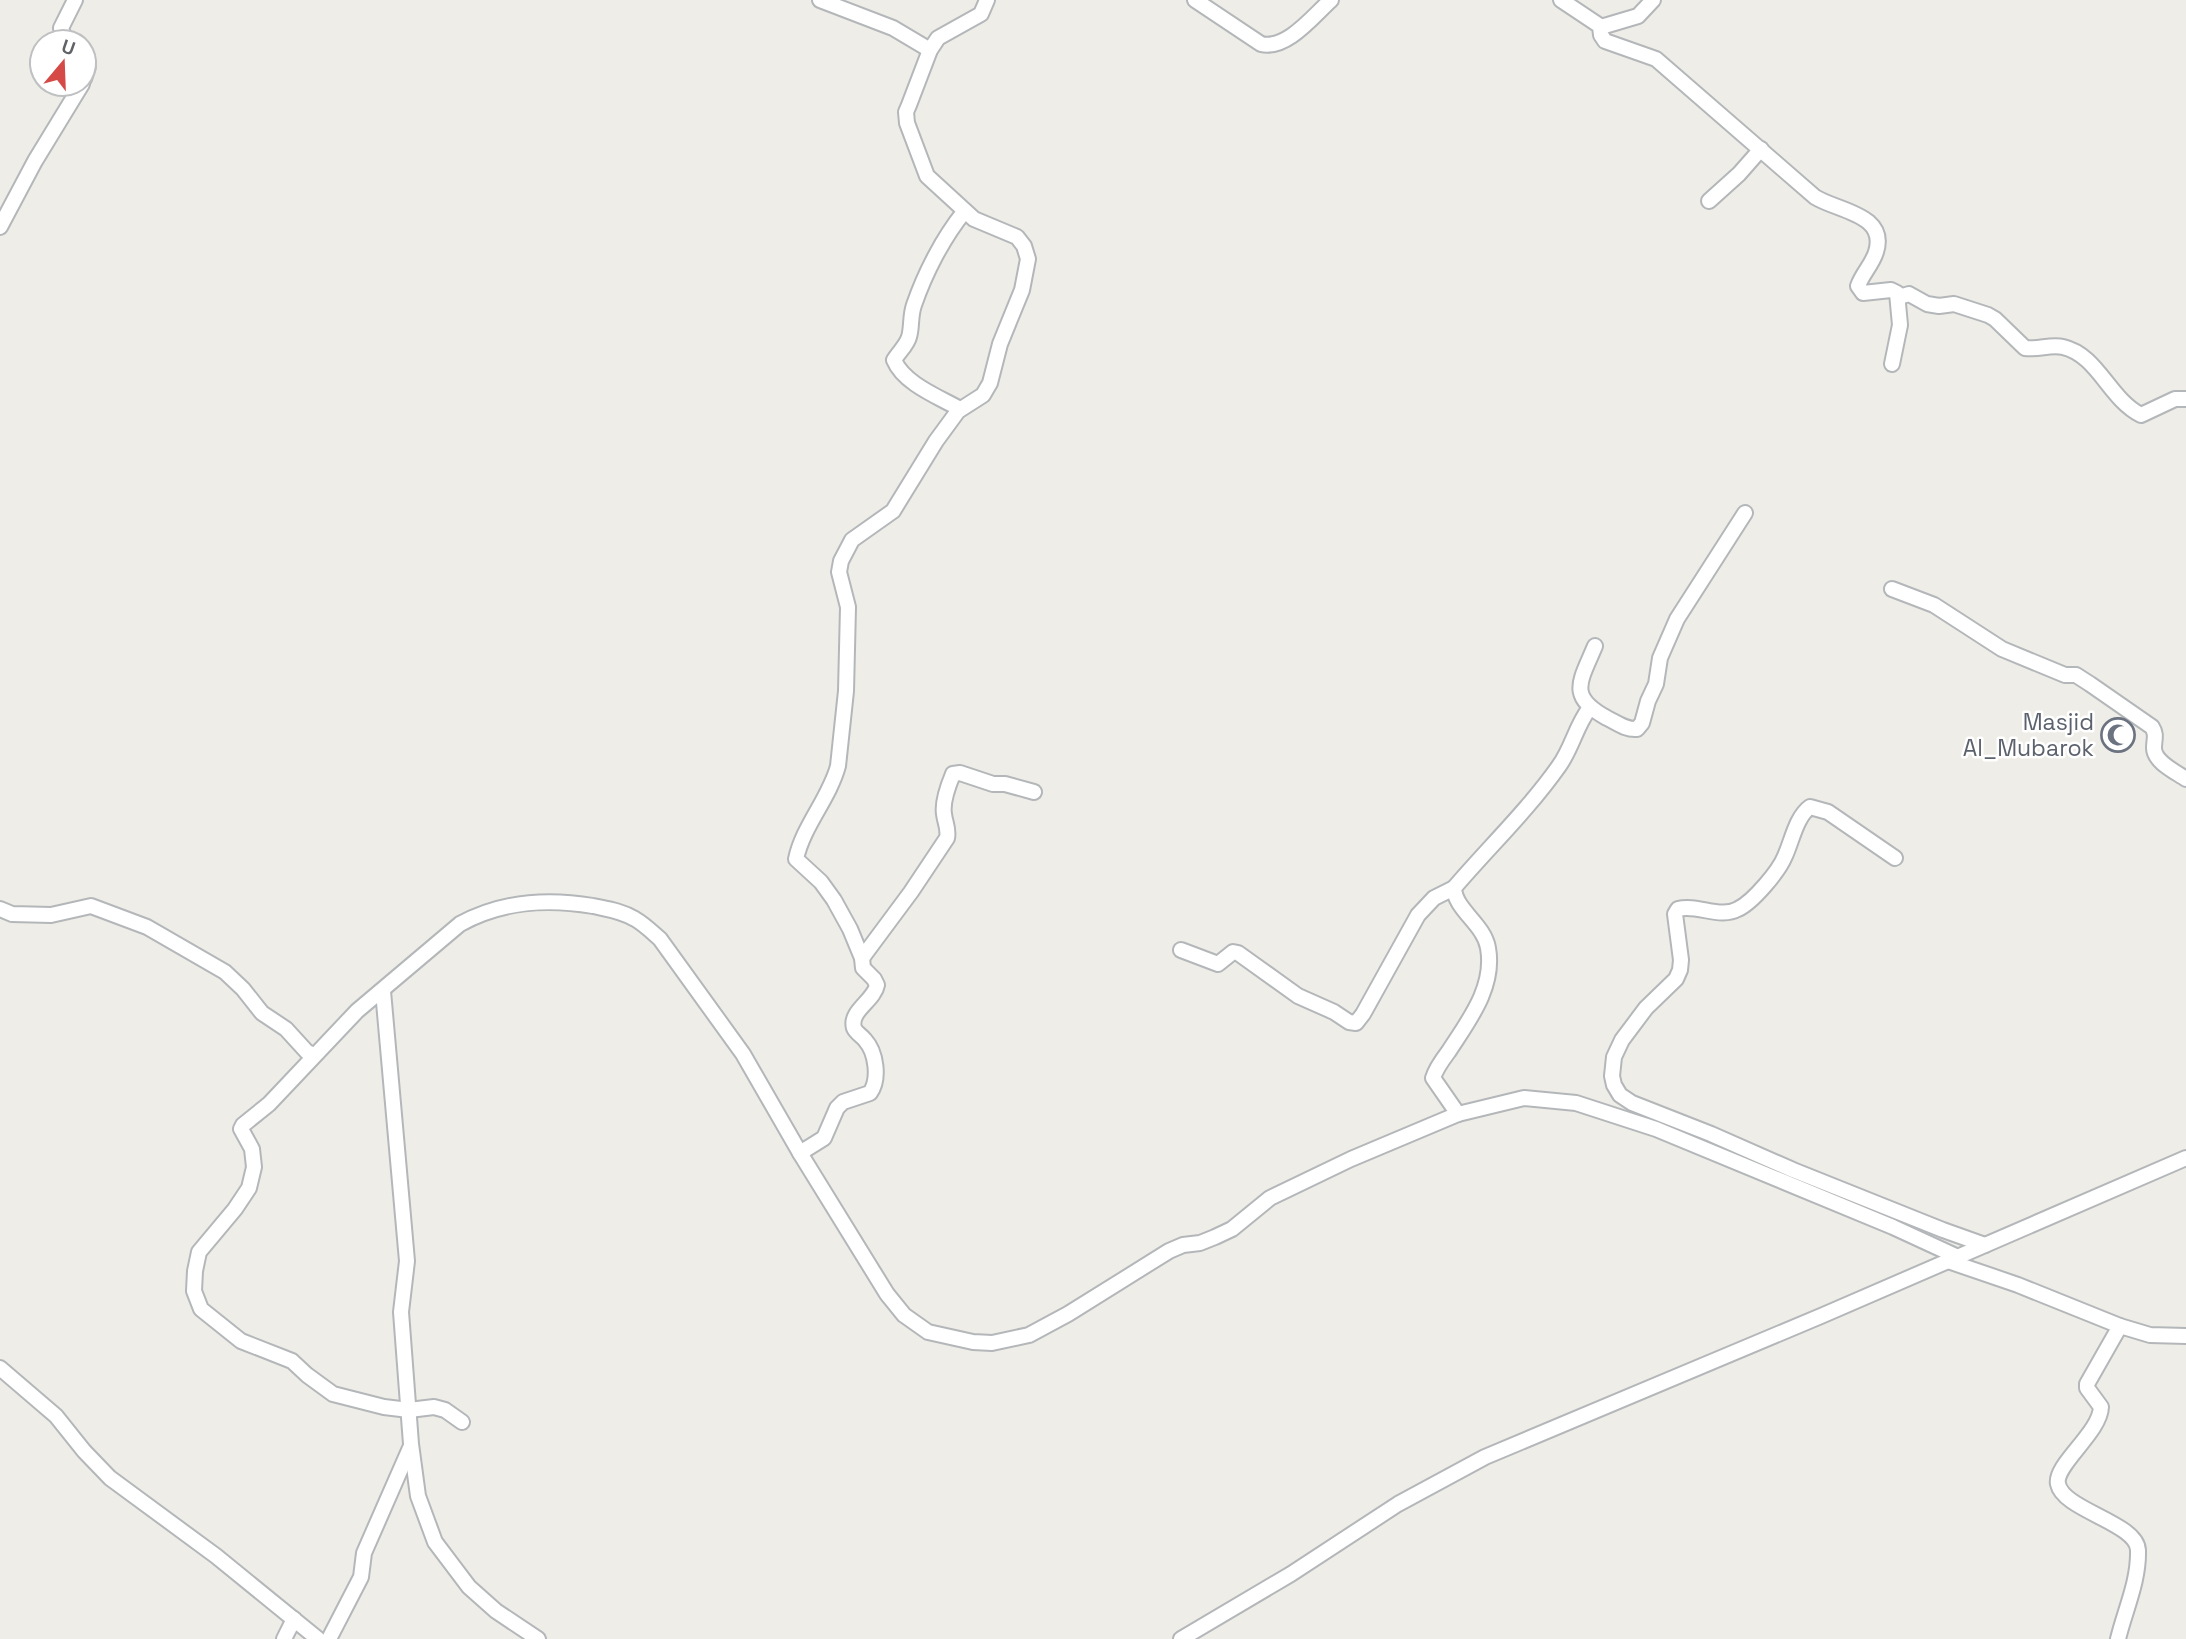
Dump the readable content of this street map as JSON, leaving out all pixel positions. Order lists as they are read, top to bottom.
{
  "places": {
    "mosque": ["Masjid Al_Mubarok"]
  },
  "north": "top"
}
